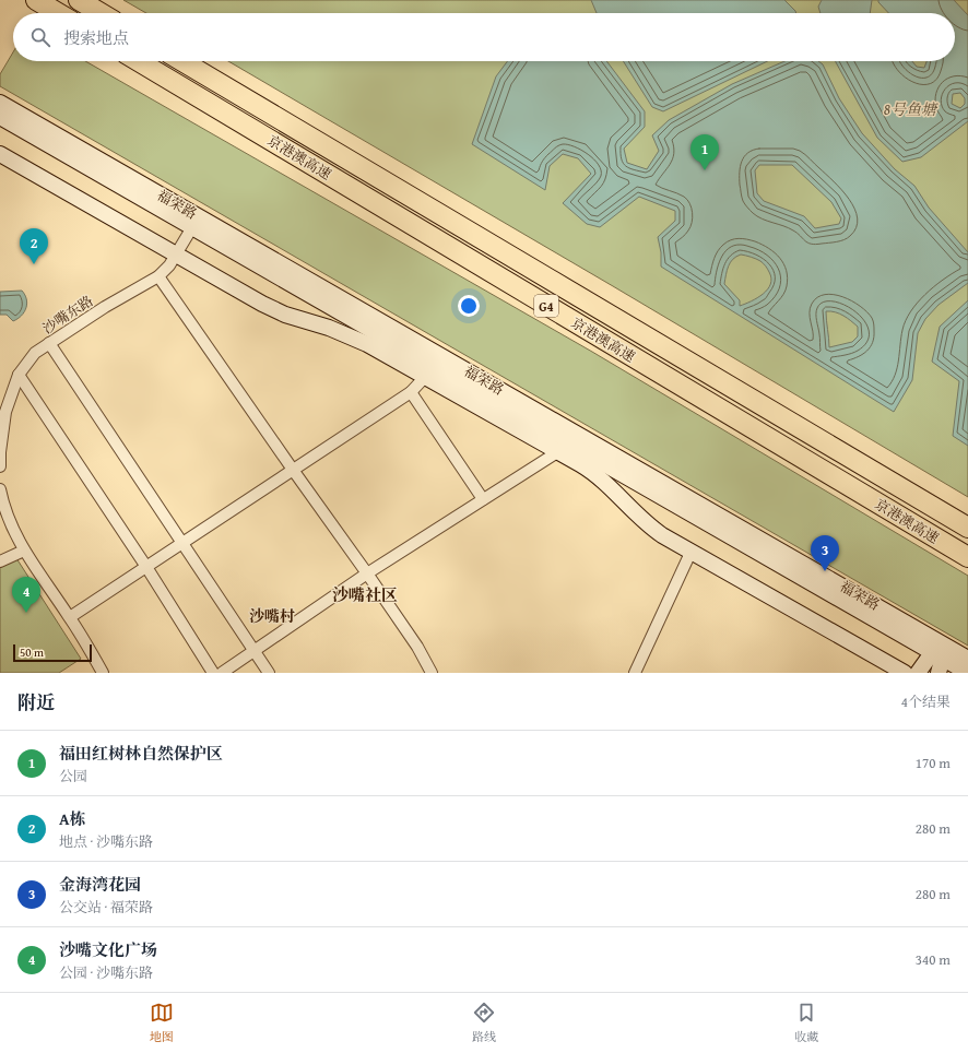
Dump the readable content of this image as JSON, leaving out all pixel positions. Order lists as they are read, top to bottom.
{
  "streets": {
    "highway": ["京港澳高速", "G4"],
    "main road": ["福荣路"],
    "street": ["沙嘴东路"]
  },
  "crossings": [
    ["福荣路", "沙嘴东路"]
  ],
  "districts": ["沙嘴社区", "沙嘴村"],
  "water": ["8号鱼塘"],
  "scale_bar": "50 m",
  "page": {
    "search": "搜索地点",
    "pins": [
      "1",
      "2",
      "3",
      "4"
    ],
    "scale": "50 m",
    "heading": ["附近", "4个结果"],
    "list": [
      {
        "mark": "1",
        "name": "福田红树林自然保护区",
        "note": "公园",
        "value": "170 m"
      },
      {
        "mark": "2",
        "name": "A栋",
        "note": "地点 · 沙嘴东路",
        "value": "280 m"
      },
      {
        "mark": "3",
        "name": "金海湾花园",
        "note": "公交站 · 福荣路",
        "value": "280 m"
      },
      {
        "mark": "4",
        "name": "沙嘴文化广场",
        "note": "公园 · 沙嘴东路",
        "value": "340 m"
      }
    ],
    "nav": ["地图", "路线", "收藏"]
  }
}
